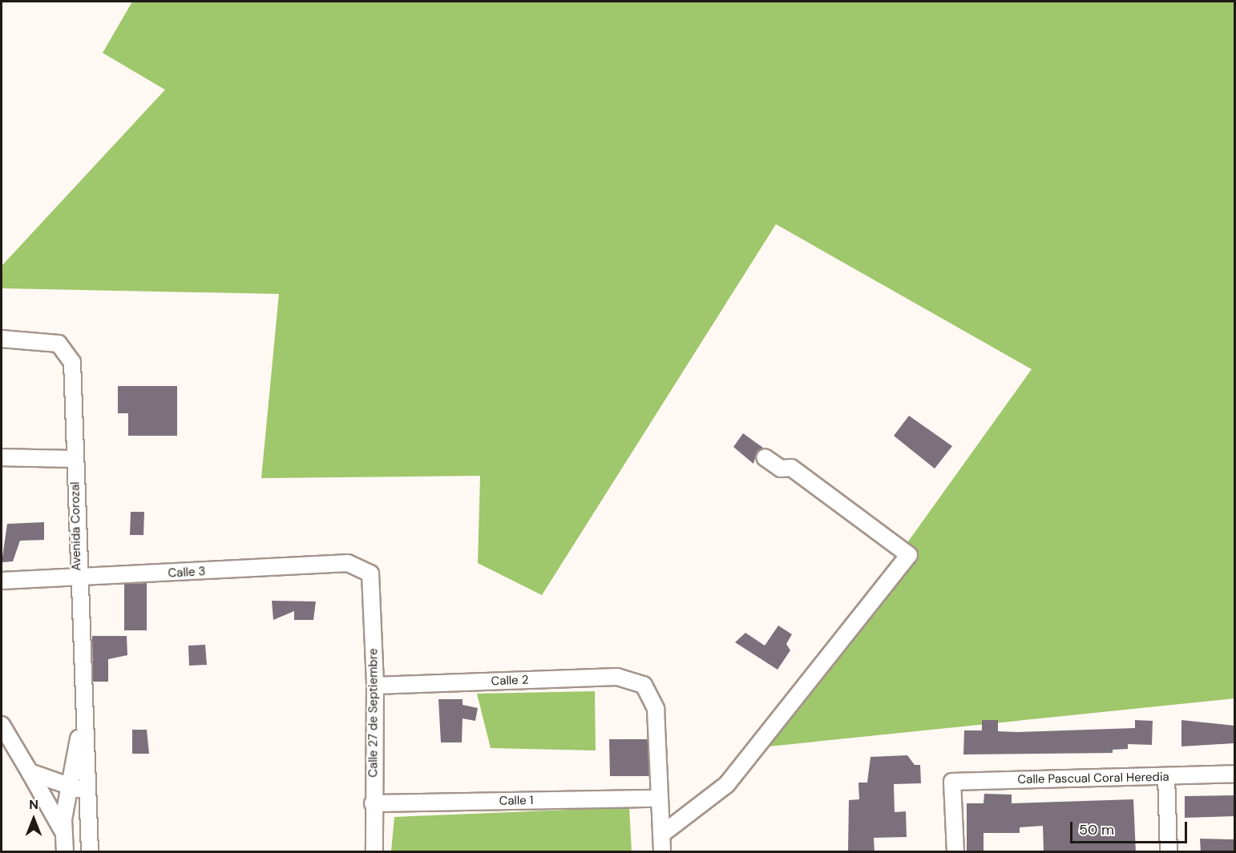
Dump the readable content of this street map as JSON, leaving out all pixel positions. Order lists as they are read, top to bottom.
{
  "streets": {
    "street": [
      "Avenida Corozal",
      "Calle 3",
      "Calle 2",
      "Calle 27 de Septiembre",
      "Calle Pascual Coral Heredia",
      "Calle 1"
    ]
  },
  "crossings": [
    ["Avenida Corozal", "Calle 3"],
    ["Calle 3", "Calle 27 de Septiembre"],
    ["Calle 2", "Calle 27 de Septiembre"],
    ["Calle 2", "Calle 1"],
    ["Calle 27 de Septiembre", "Calle 1"]
  ],
  "scale_bar": "50 m",
  "north": "top"
}
